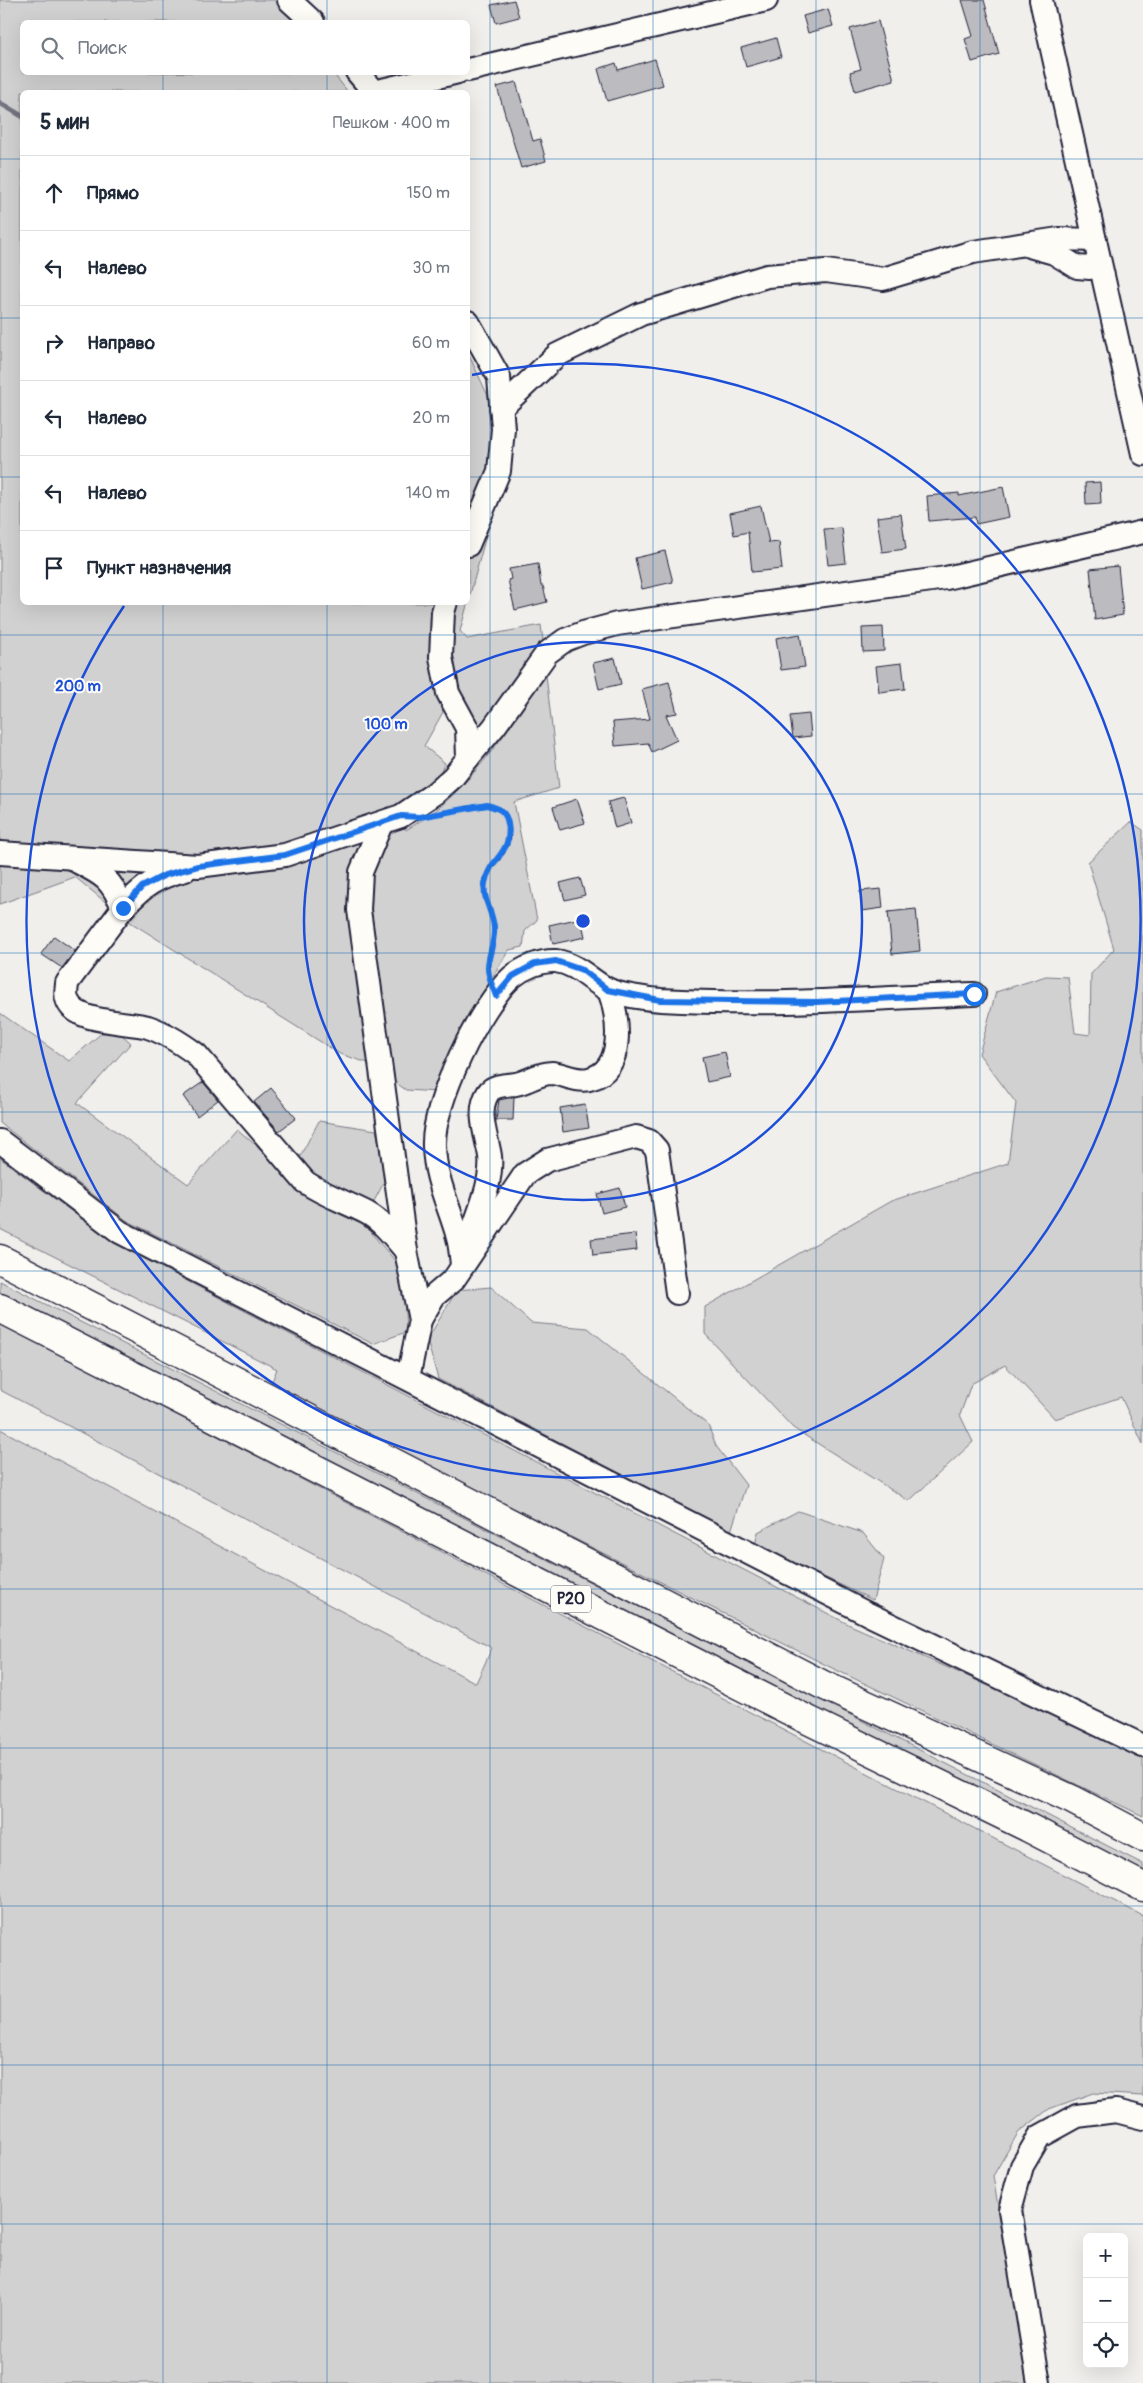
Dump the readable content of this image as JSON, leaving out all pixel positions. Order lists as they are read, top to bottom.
{
  "streets": {
    "main road": ["Р20"]
  },
  "page": {
    "search": "Поиск",
    "heading": ["5 мин", "Пешком · 400 m"],
    "list": [
      ["Прямо", "150 m"],
      ["Налево", "30 m"],
      ["Направо", "60 m"],
      ["Налево", "20 m"],
      ["Налево", "140 m"],
      "Пункт назначения"
    ],
    "map_buttons": ["+", "−"]
  },
  "rings": ["200 m", "100 m"]
}
